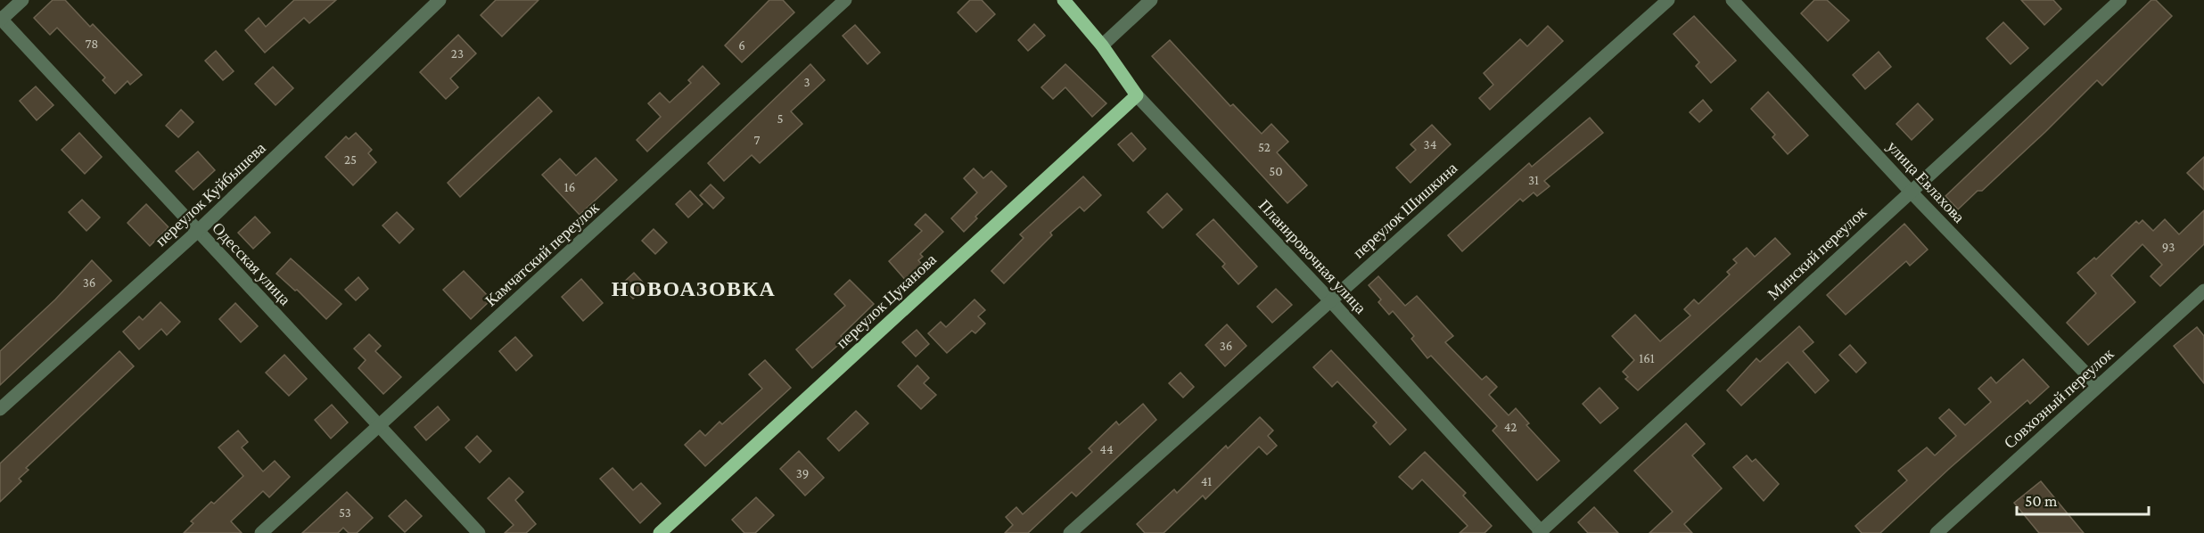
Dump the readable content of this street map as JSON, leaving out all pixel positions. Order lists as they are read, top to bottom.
{
  "streets": {
    "main road": ["Планировочная улица", "переулок Цуканова"],
    "street": [
      "улица Евлахова",
      "переулок Куйбышева",
      "переулок Шишкина",
      "Минский переулок",
      "Камчатский переулок",
      "Одесская улица",
      "Совхозный переулок"
    ]
  },
  "crossings": [
    ["улица Евлахова", "Минский переулок"],
    ["улица Евлахова", "Совхозный переулок"],
    ["переулок Куйбышева", "Одесская улица"],
    ["переулок Шишкина", "Планировочная улица"],
    ["Минский переулок", "Планировочная улица"],
    ["Камчатский переулок", "Одесская улица"],
    ["Планировочная улица", "переулок Цуканова"]
  ],
  "districts": ["НОВОАЗОВКА"],
  "house_numbers": [
    "78",
    "6",
    "23",
    "3",
    "5",
    "7",
    "34",
    "52",
    "25",
    "50",
    "31",
    "16",
    "93",
    "36",
    "36",
    "161",
    "42",
    "44",
    "39",
    "41",
    "53"
  ],
  "scale_bar": "50 m"
}
